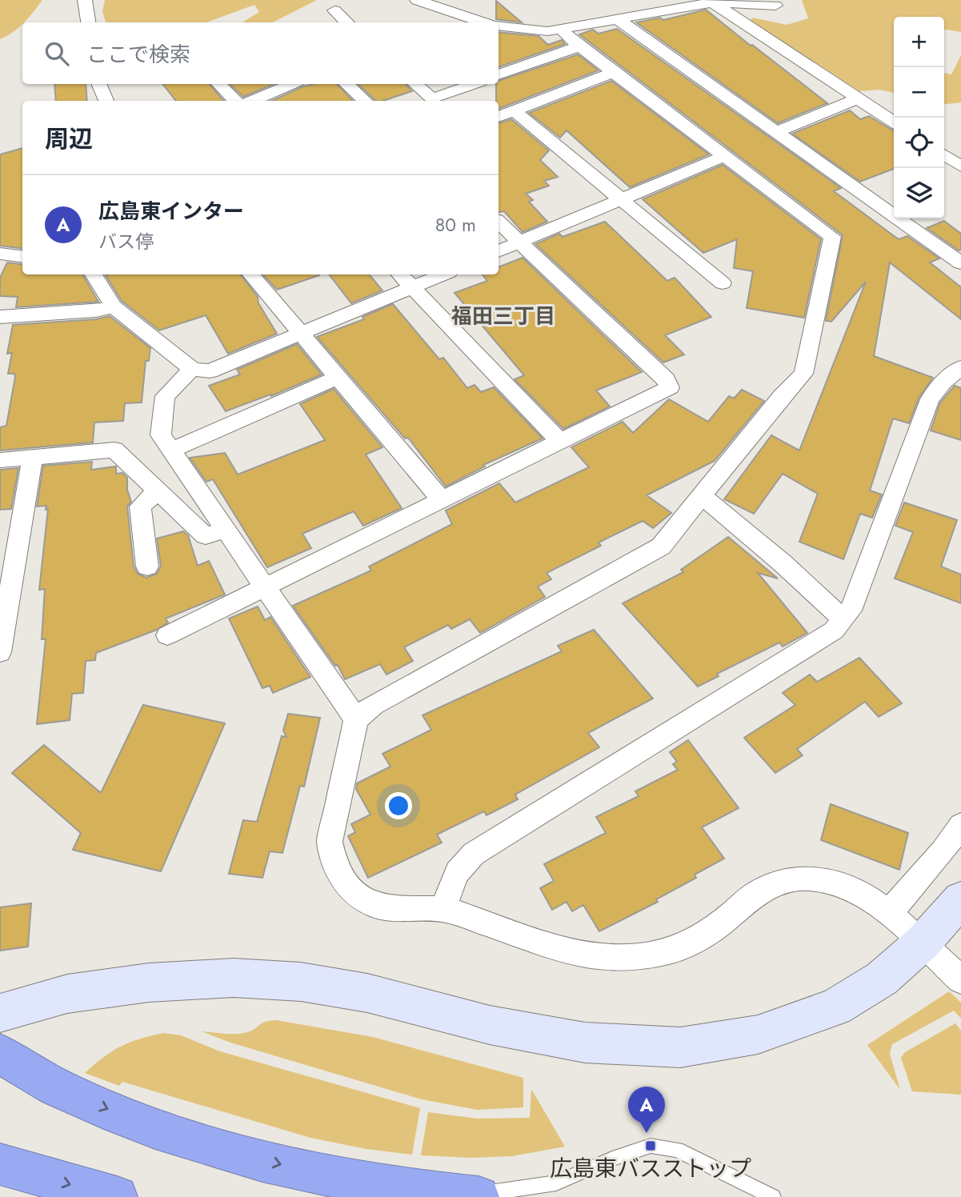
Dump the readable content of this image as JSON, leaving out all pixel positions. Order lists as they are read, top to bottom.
{
  "districts": ["福田三丁目"],
  "places": {
    "transit": ["広島東バスストップ"]
  },
  "page": {
    "map_buttons": ["+", "−"],
    "search": "ここで検索",
    "heading": "周辺",
    "list": [
      {
        "mark": "A",
        "name": "広島東インター",
        "note": "バス停",
        "value": "80 m"
      }
    ],
    "pins": "A"
  }
}
